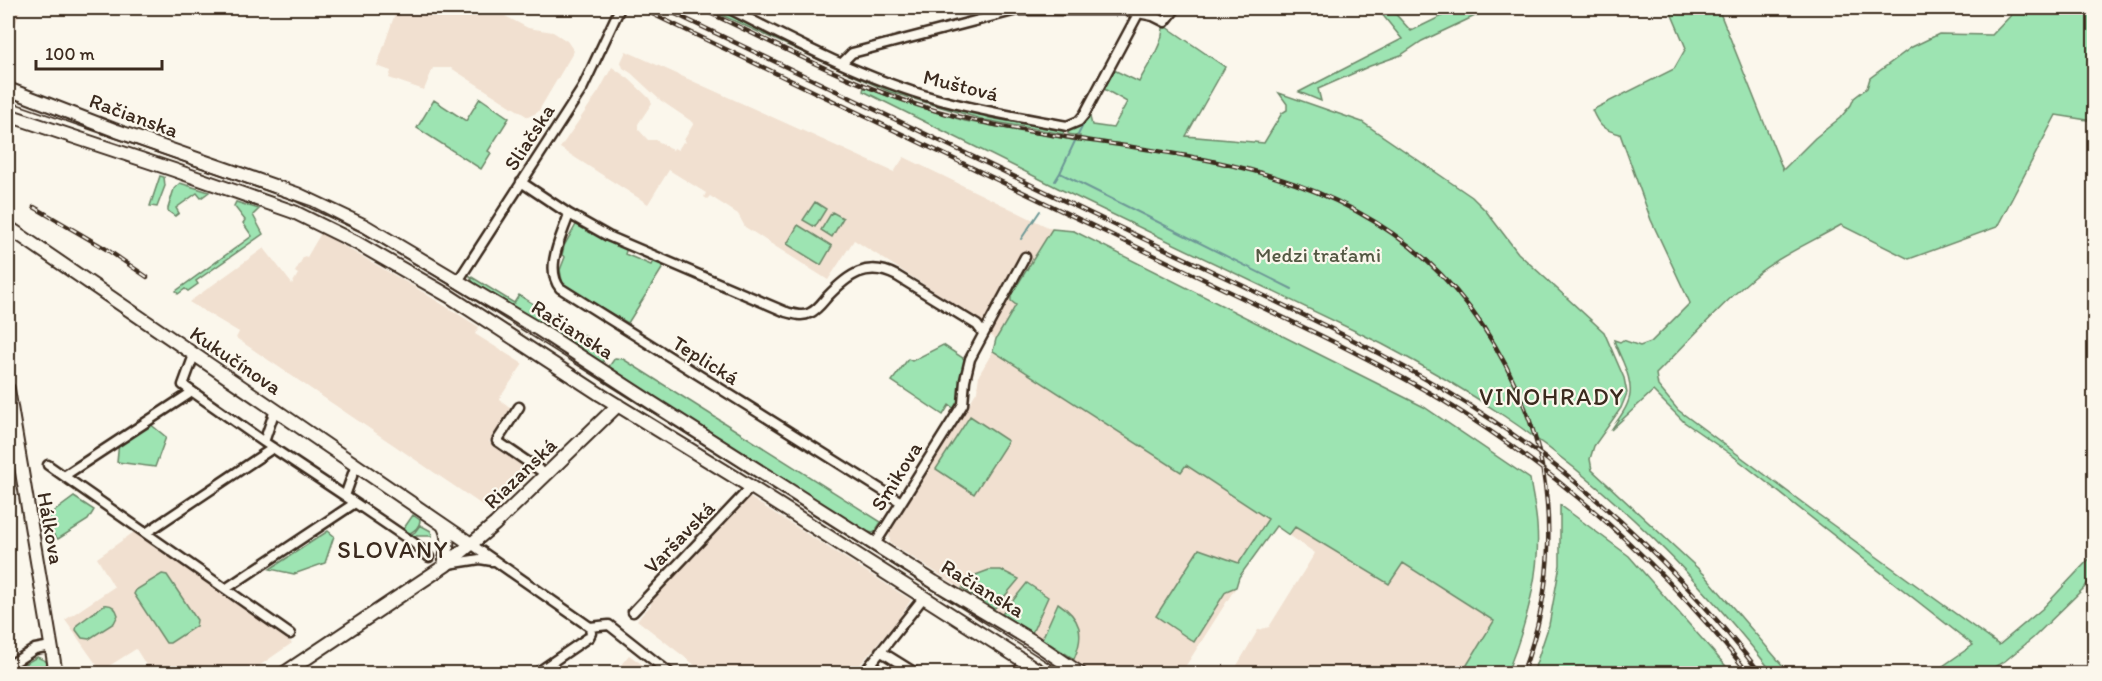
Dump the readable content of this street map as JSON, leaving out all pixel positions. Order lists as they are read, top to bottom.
{
  "streets": {
    "main road": [
      "Račianska",
      "Kukučínova",
      "Riazanská",
      "Hálkova"
    ],
    "street": [
      "Muštová",
      "Sliačska",
      "Teplická",
      "Smikova",
      "Varšavská"
    ]
  },
  "crossings": [
    ["Račianska", "Sliačska"],
    ["Račianska", "Riazanská"],
    ["Račianska", "Smikova"],
    ["Račianska", "Varšavská"],
    ["Kukučínova", "Riazanská"],
    ["Teplická", "Smikova"]
  ],
  "districts": ["VINOHRADY", "SLOVANY"],
  "parks": ["Medzi traťami"],
  "scale_bar": "100 m"
}
